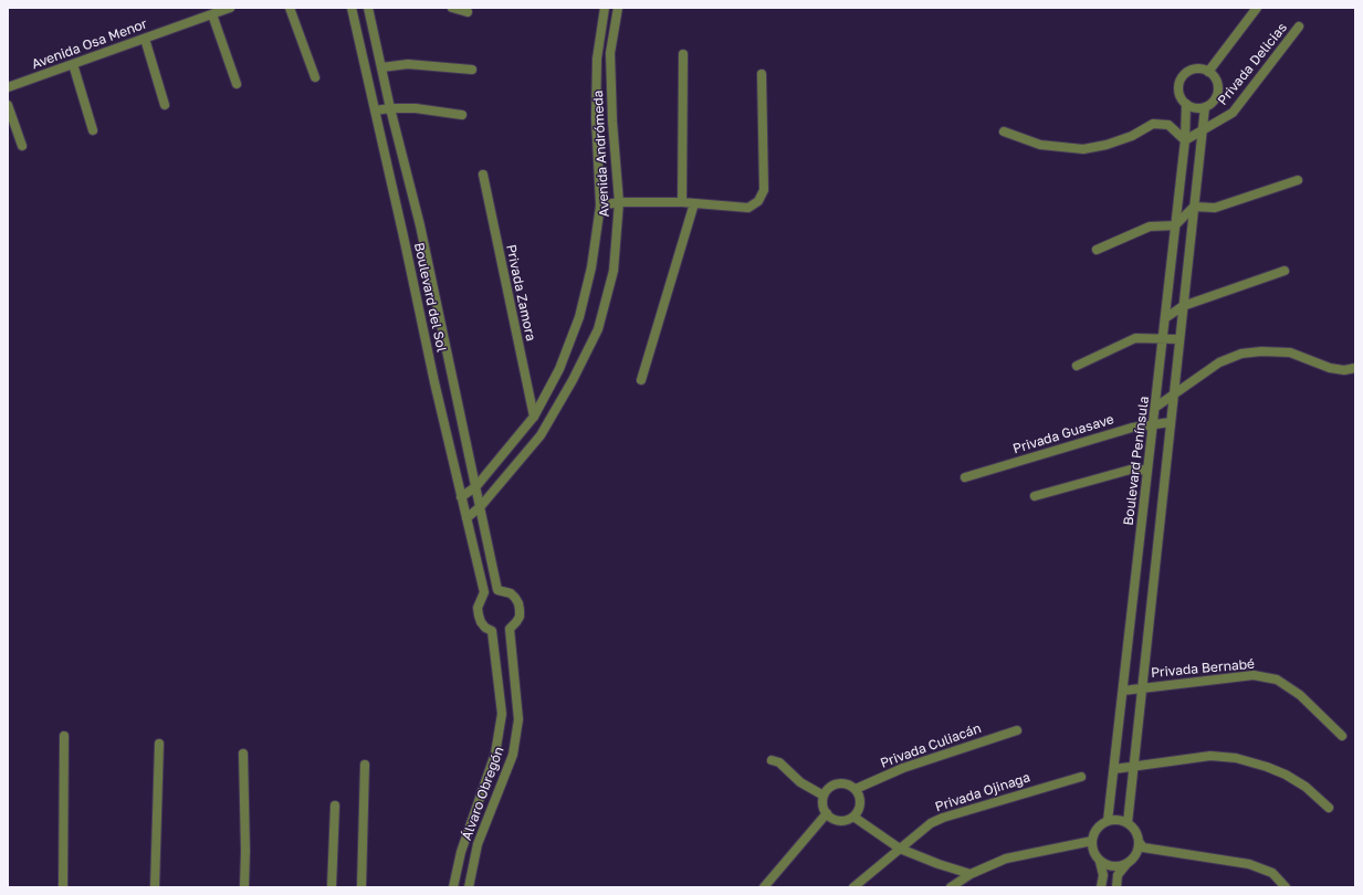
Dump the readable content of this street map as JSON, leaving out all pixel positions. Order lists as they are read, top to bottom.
{
  "streets": {
    "street": [
      "Avenida Osa Menor",
      "Privada Delicias",
      "Avenida Andrómeda",
      "Privada Zamora",
      "Boulevard del Sol",
      "Privada Guasave",
      "Boulevard Península",
      "Privada Bernabé",
      "Privada Culiacán",
      "Privada Ojinaga",
      "Álvaro Obregón"
    ]
  },
  "crossings": [
    ["Privada Delicias", "Boulevard Península"],
    ["Avenida Andrómeda", "Privada Zamora"],
    ["Avenida Andrómeda", "Boulevard del Sol"],
    ["Boulevard del Sol", "Álvaro Obregón"],
    ["Privada Guasave", "Boulevard Península"],
    ["Boulevard Península", "Privada Bernabé"]
  ]
}
